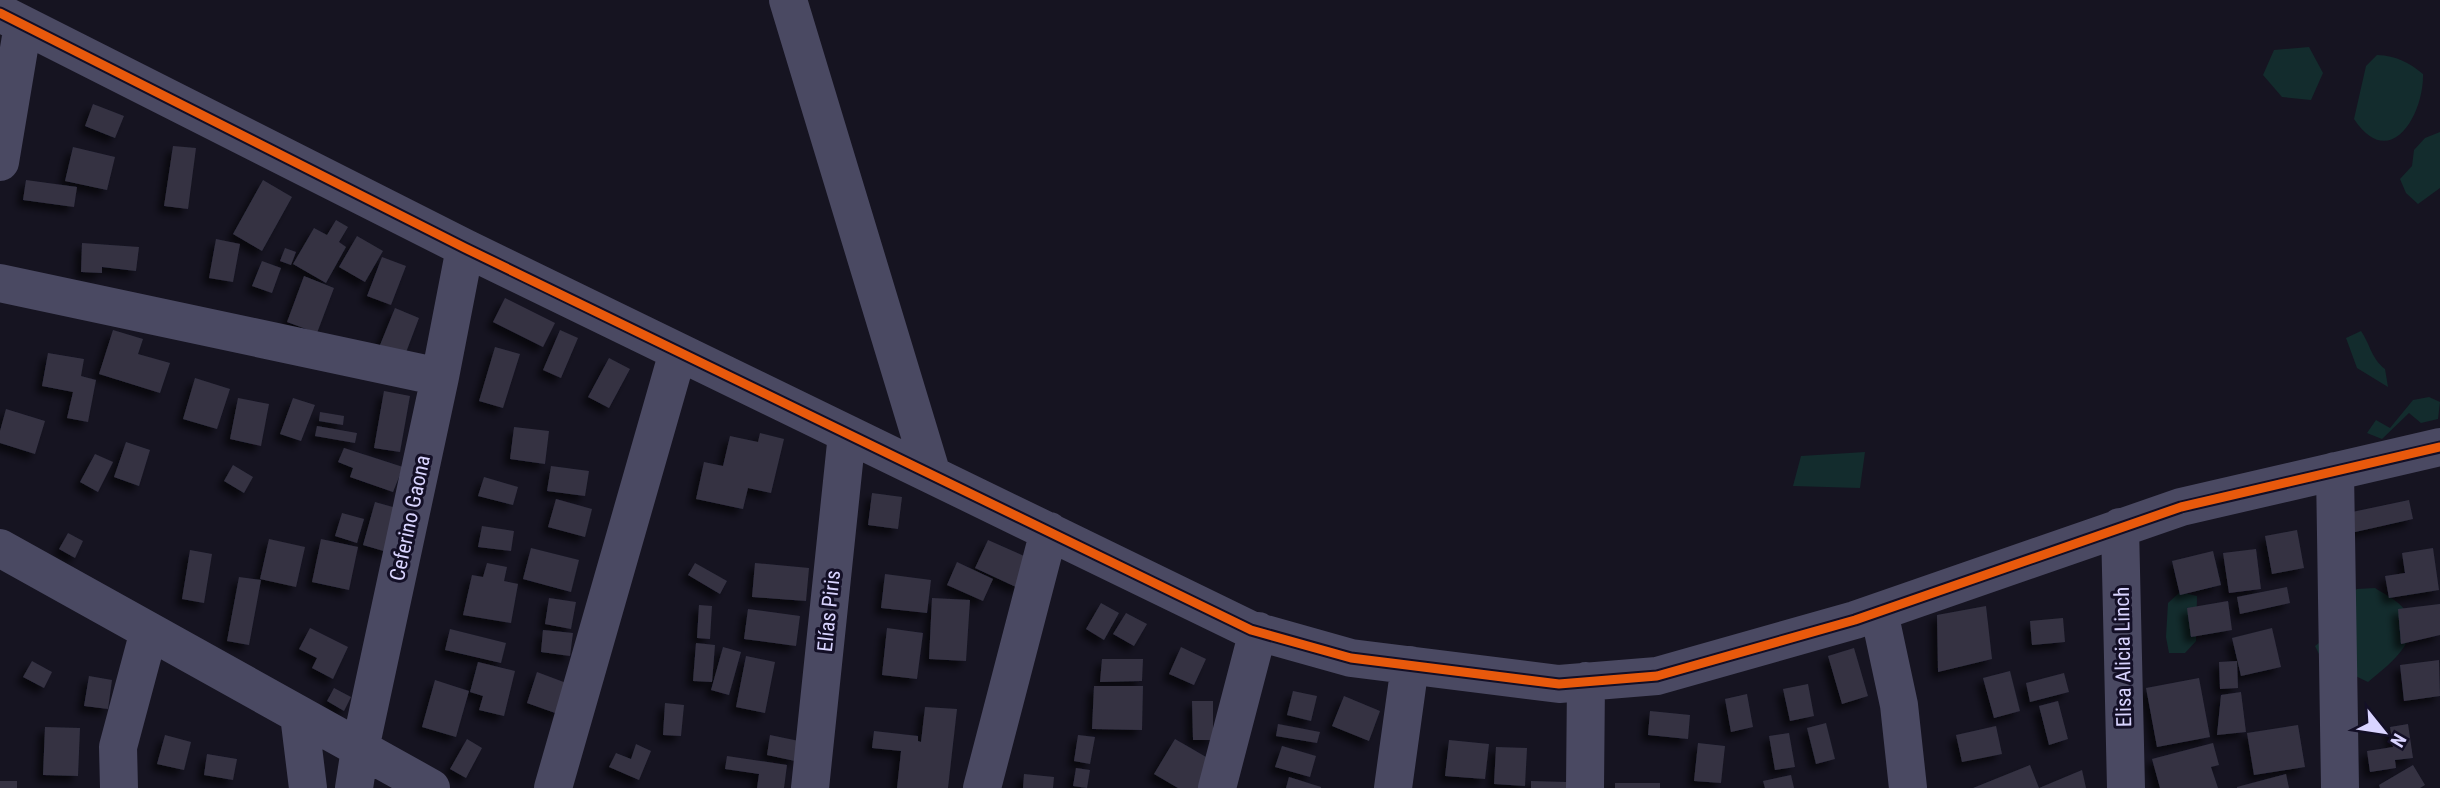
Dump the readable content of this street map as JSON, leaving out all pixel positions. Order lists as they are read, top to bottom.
{
  "streets": {
    "street": ["Ceferino Gaona", "Elías Piris", "Elisa Alicia Linch"]
  },
  "north": "bottom right"
}
